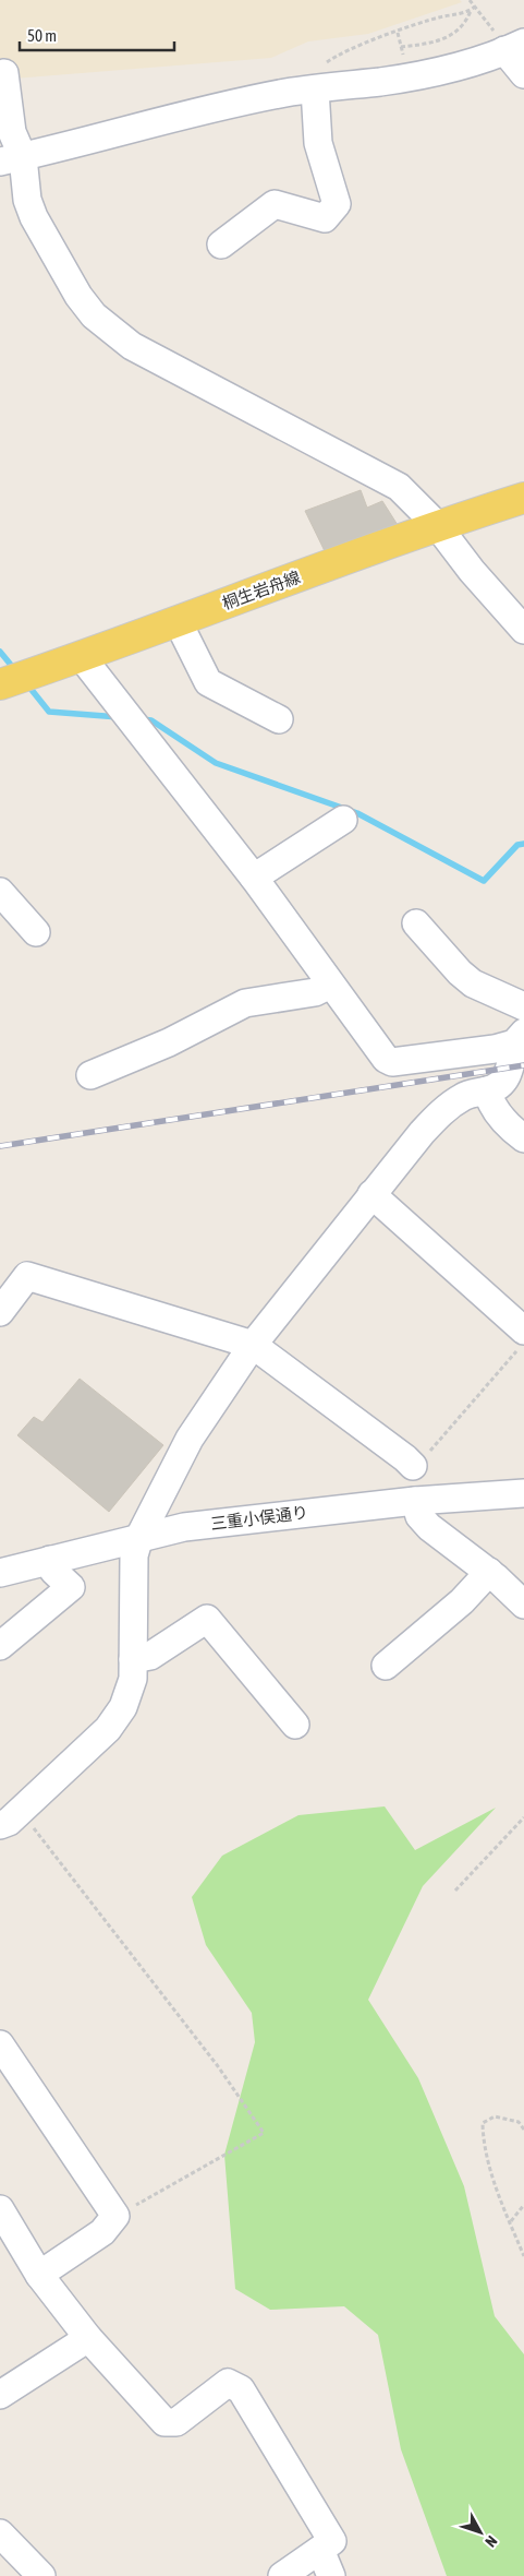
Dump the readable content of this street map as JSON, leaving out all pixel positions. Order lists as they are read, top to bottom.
{
  "streets": {
    "main road": ["桐生岩舟線"],
    "street": ["三重小俣通り"]
  },
  "scale_bar": "50 m",
  "north": "bottom right"
}
